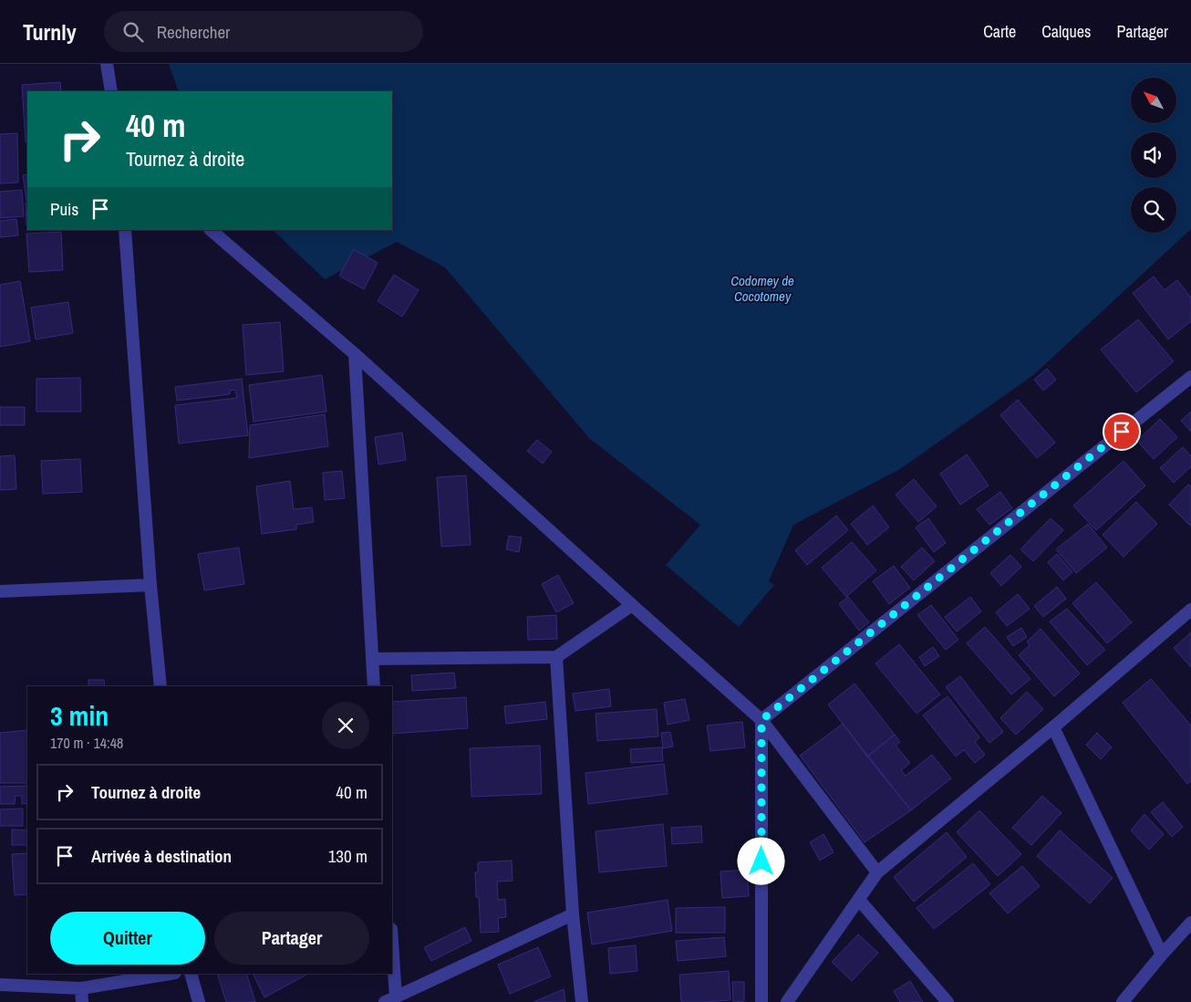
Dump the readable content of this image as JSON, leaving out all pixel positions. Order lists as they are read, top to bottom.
{
  "water": ["Codomey de Cocotomey"],
  "north": "top left",
  "page": {
    "header": "Turnly",
    "search": "Rechercher",
    "nav": ["Carte", "Calques", "Partager"],
    "turn": ["40 m", "Tournez à droite"],
    "then": "Puis",
    "heading": ["3 min", "170 m · 14:48"],
    "list": [
      {
        "name": "Tournez à droite",
        "value": "40 m"
      },
      {
        "name": "Arrivée à destination",
        "value": "130 m"
      }
    ],
    "buttons": ["Quitter", "Partager"]
  }
}
